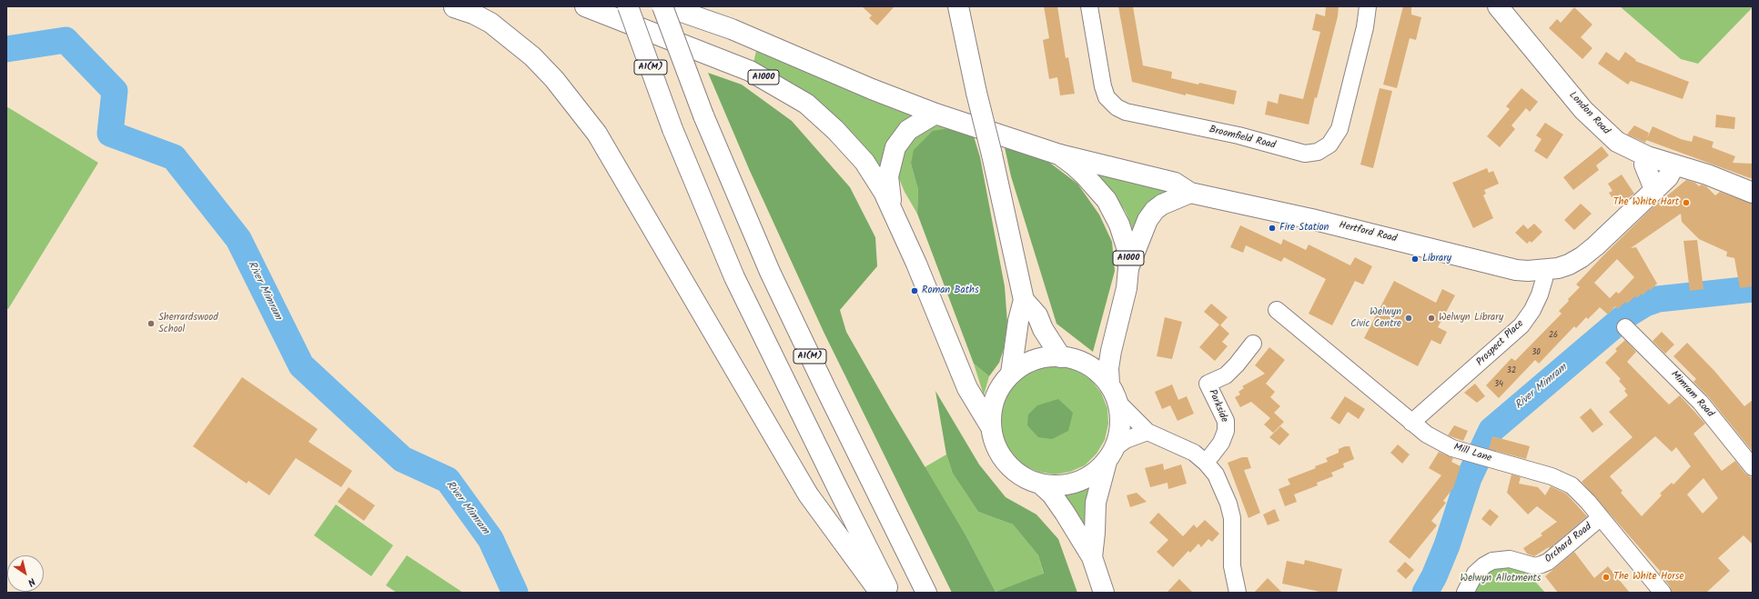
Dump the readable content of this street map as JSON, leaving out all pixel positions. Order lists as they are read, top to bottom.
{
  "streets": {
    "main road": [
      "A1(M)",
      "A1000",
      "London Road",
      "Hertford Road"
    ],
    "street": [
      "Broomfield Road",
      "Prospect Place",
      "Mimram Road",
      "Parkside",
      "Mill Lane",
      "Orchard Road"
    ]
  },
  "crossings": [
    ["A1000", "Hertford Road"],
    ["Hertford Road", "Prospect Place"],
    ["Prospect Place", "Mill Lane"],
    ["Mill Lane", "Orchard Road"]
  ],
  "water": ["River Mimram"],
  "parks": ["Welwyn Allotments"],
  "places": [
    "The White Hart",
    "Fire Station",
    "Library",
    "Roman Baths",
    "Welwyn Civic Centre",
    "Welwyn Library",
    "Sherrardswood School",
    "The White Horse"
  ],
  "house_numbers": [
    "26",
    "30",
    "32",
    "34"
  ],
  "north": "bottom right"
}
